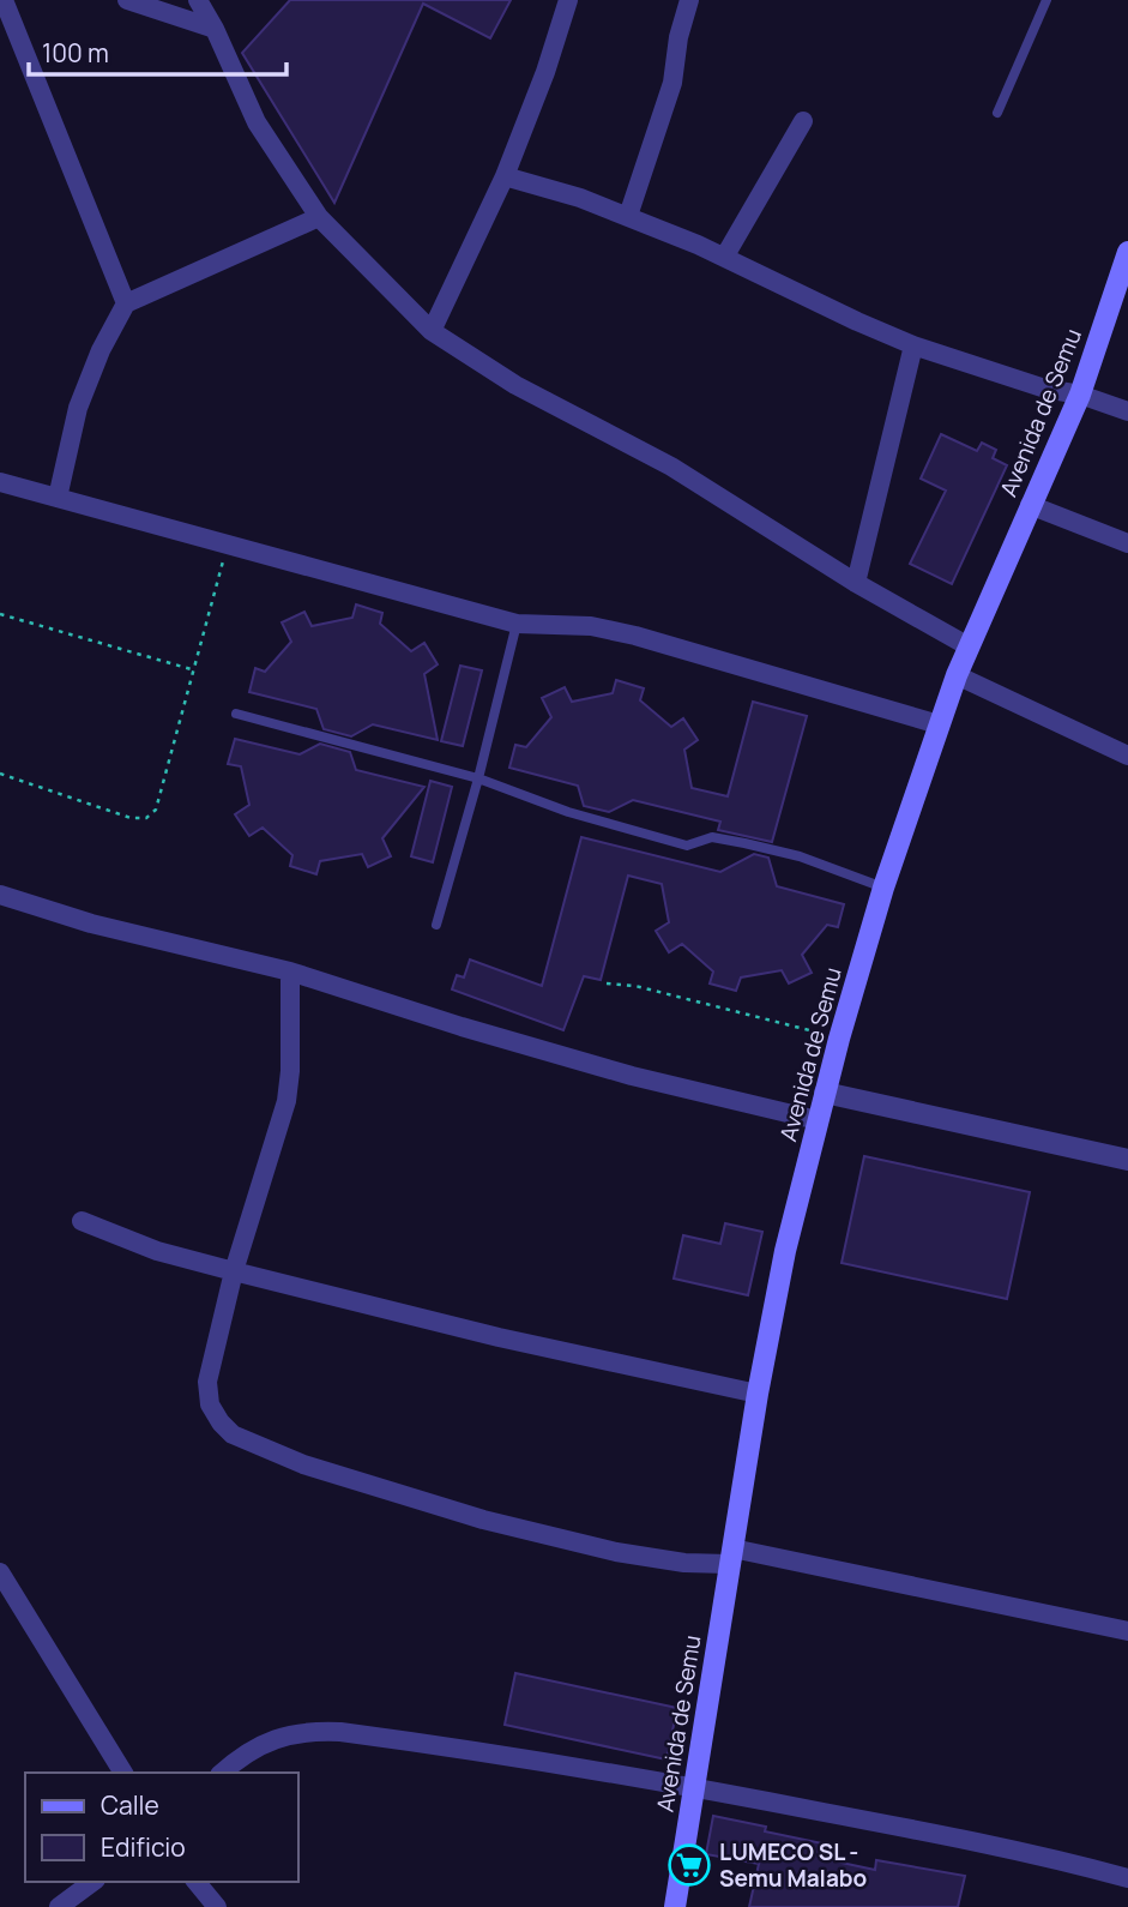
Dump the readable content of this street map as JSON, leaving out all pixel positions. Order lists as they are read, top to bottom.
{
  "streets": {
    "main road": ["Avenida de Semu"]
  },
  "places": {
    "supermarket": ["LUMECO SL - Semu Malabo"]
  },
  "legend": ["Calle", "Edificio"],
  "scale_bar": "100 m"
}
